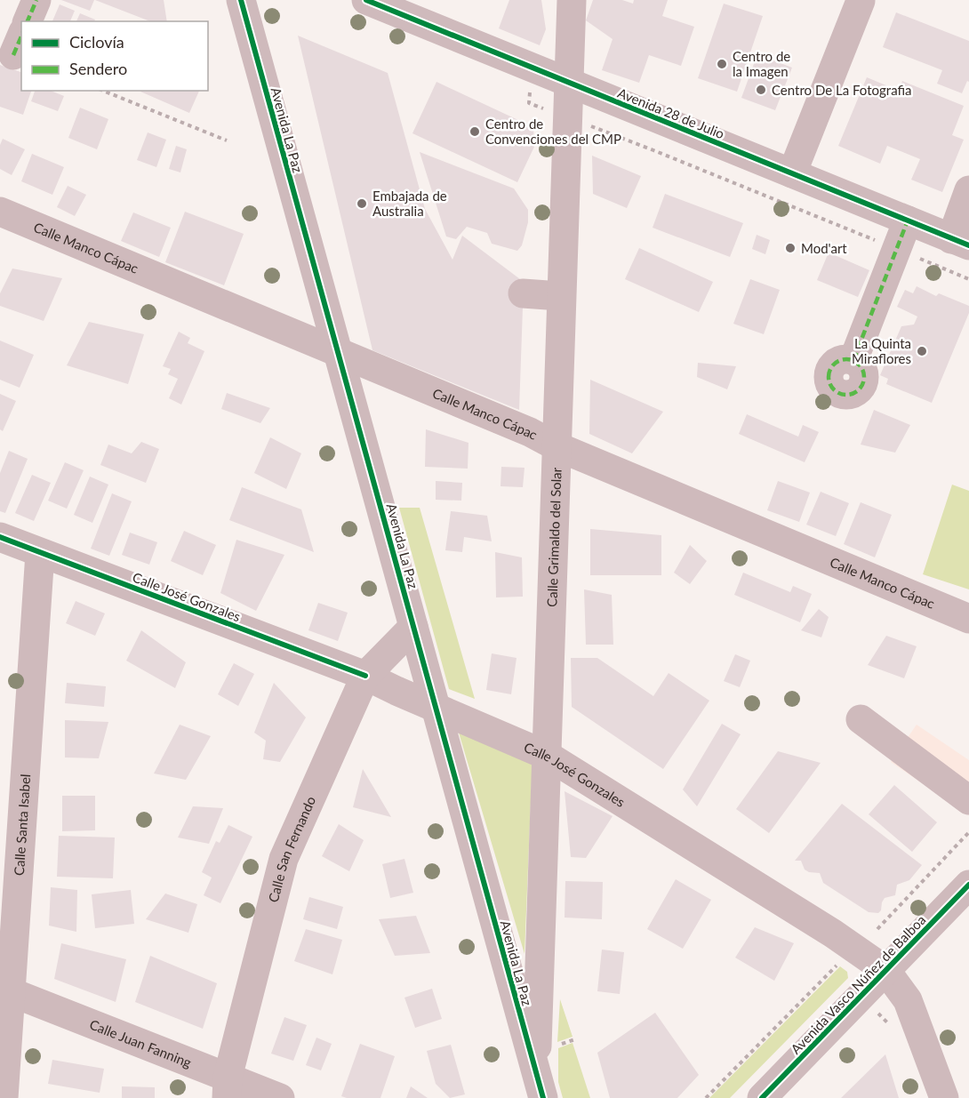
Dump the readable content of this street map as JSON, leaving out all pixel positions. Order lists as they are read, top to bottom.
{
  "streets": {
    "street": [
      "Avenida 28 de Julio",
      "Avenida La Paz",
      "Calle Manco Cápac",
      "Calle Grimaldo del Solar",
      "Calle José Gonzales",
      "Calle Santa Isabel",
      "Calle San Fernando",
      "Avenida Vasco Núñez de Balboa",
      "Calle Juan Fanning"
    ]
  },
  "crossings": [
    ["Avenida 28 de Julio", "Calle Grimaldo del Solar"],
    ["Avenida La Paz", "Calle Manco Cápac"],
    ["Avenida La Paz", "Calle Grimaldo del Solar"],
    ["Avenida La Paz", "Calle José Gonzales"],
    ["Avenida La Paz", "Calle San Fernando"],
    ["Calle Manco Cápac", "Calle Grimaldo del Solar"],
    ["Calle Grimaldo del Solar", "Calle José Gonzales"],
    ["Calle José Gonzales", "Calle Santa Isabel"],
    ["Calle José Gonzales", "Calle San Fernando"],
    ["Calle José Gonzales", "Avenida Vasco Núñez de Balboa"],
    ["Calle Santa Isabel", "Calle Juan Fanning"],
    ["Calle San Fernando", "Calle Juan Fanning"]
  ],
  "places": [
    "Centro de la Imagen",
    "Centro De La Fotografia",
    "Centro de Convenciones del CMP",
    "Embajada de Australia",
    "Mod'art",
    "La Quinta Miraflores"
  ],
  "legend": ["Ciclovía", "Sendero"]
}
